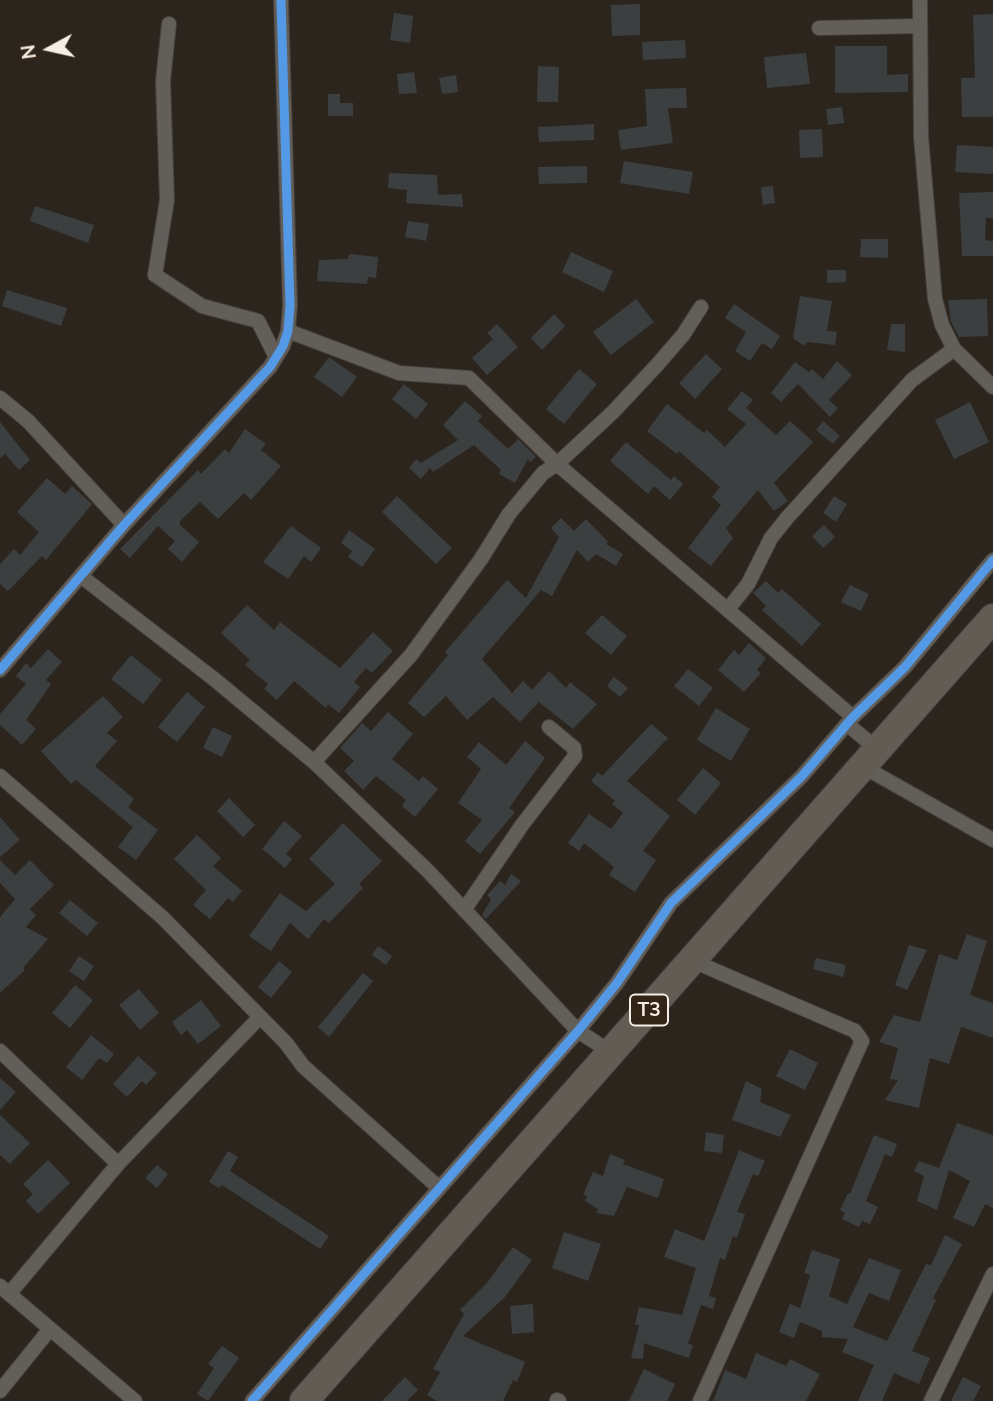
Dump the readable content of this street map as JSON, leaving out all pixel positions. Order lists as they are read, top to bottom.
{
  "streets": {
    "highway": ["T3"]
  },
  "north": "left"
}
